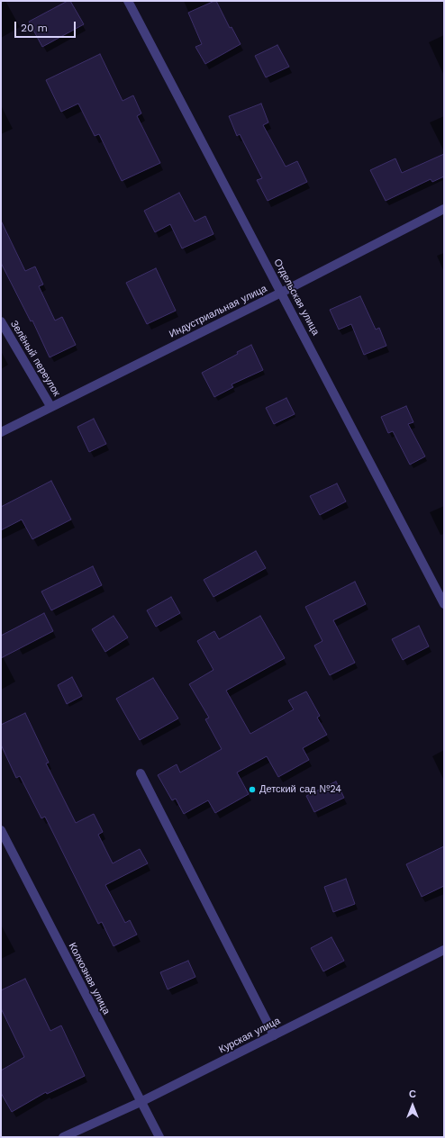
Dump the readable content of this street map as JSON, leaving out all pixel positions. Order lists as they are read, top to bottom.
{
  "streets": {
    "street": [
      "Отдельская улица",
      "Индустриальная улица",
      "Зелёный переулок",
      "Колхозная улица",
      "Курская улица"
    ]
  },
  "crossings": [
    ["Отдельская улица", "Индустриальная улица"],
    ["Индустриальная улица", "Зелёный переулок"],
    ["Колхозная улица", "Курская улица"]
  ],
  "places": ["Детский сад №24"],
  "scale_bar": "20 m",
  "north": "top"
}
